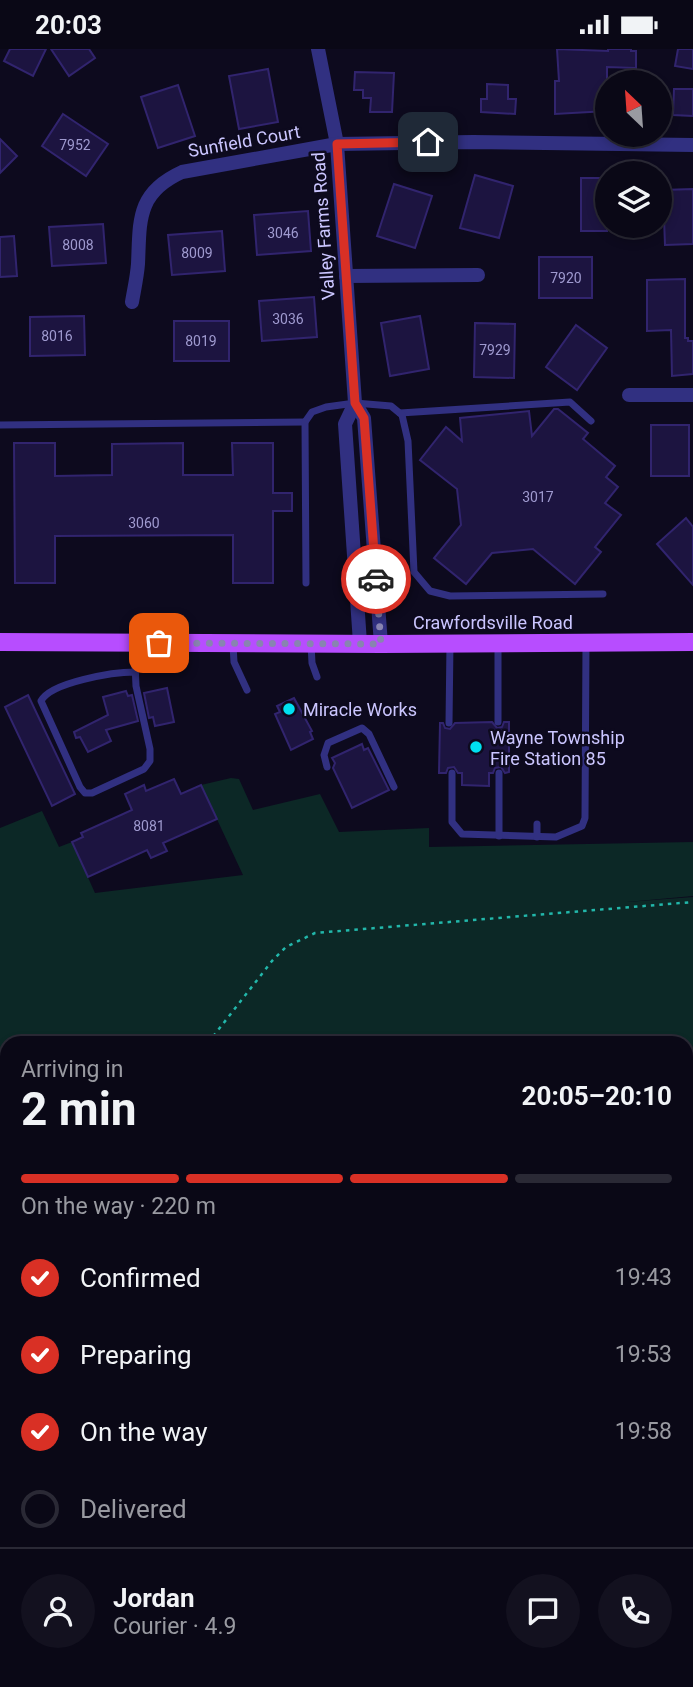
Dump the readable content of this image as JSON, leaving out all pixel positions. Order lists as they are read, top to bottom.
{
  "streets": {
    "main road": ["Crawfordsville Road"],
    "street": ["Sunfield Court", "Valley Farms Road"]
  },
  "crossings": [
    ["Sunfield Court", "Valley Farms Road"],
    ["Valley Farms Road", "Crawfordsville Road"]
  ],
  "places": ["Miracle Works", "Wayne Township Fire Station 85"],
  "house_numbers": [
    "7952",
    "3046",
    "8008",
    "8009",
    "7920",
    "3036",
    "8016",
    "8019",
    "7929",
    "3017",
    "3060",
    "8081"
  ],
  "north": "top left",
  "page": {
    "status": "20:03",
    "heading": ["2 min", "Arriving in", "20:05–20:10"],
    "panel": ["Jordan", "Courier · 4.9"],
    "bar": "On the way · 220 m",
    "list": [
      ["Confirmed", "19:43"],
      ["Preparing", "19:53"],
      ["On the way", "19:58"],
      "Delivered"
    ]
  }
}
